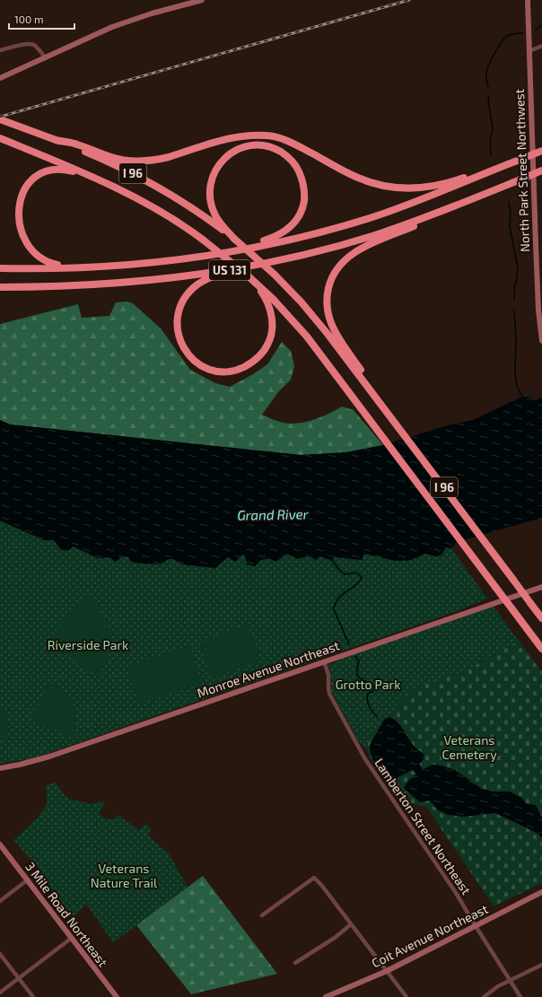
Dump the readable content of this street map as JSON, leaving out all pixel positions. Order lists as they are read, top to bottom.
{
  "streets": {
    "highway": ["I 96", "US 131"],
    "main road": [
      "North Park Street Northwest",
      "Monroe Avenue Northeast",
      "3 Mile Road Northeast",
      "Coit Avenue Northeast"
    ],
    "street": ["Lamberton Street Northeast"]
  },
  "crossings": [
    ["Monroe Avenue Northeast", "Lamberton Street Northeast"],
    ["Lamberton Street Northeast", "Coit Avenue Northeast"]
  ],
  "water": ["Grand River"],
  "parks": [
    "Riverside Park",
    "Grotto Park",
    "Veterans Cemetery",
    "Veterans Nature Trail"
  ],
  "scale_bar": "100 m"
}
